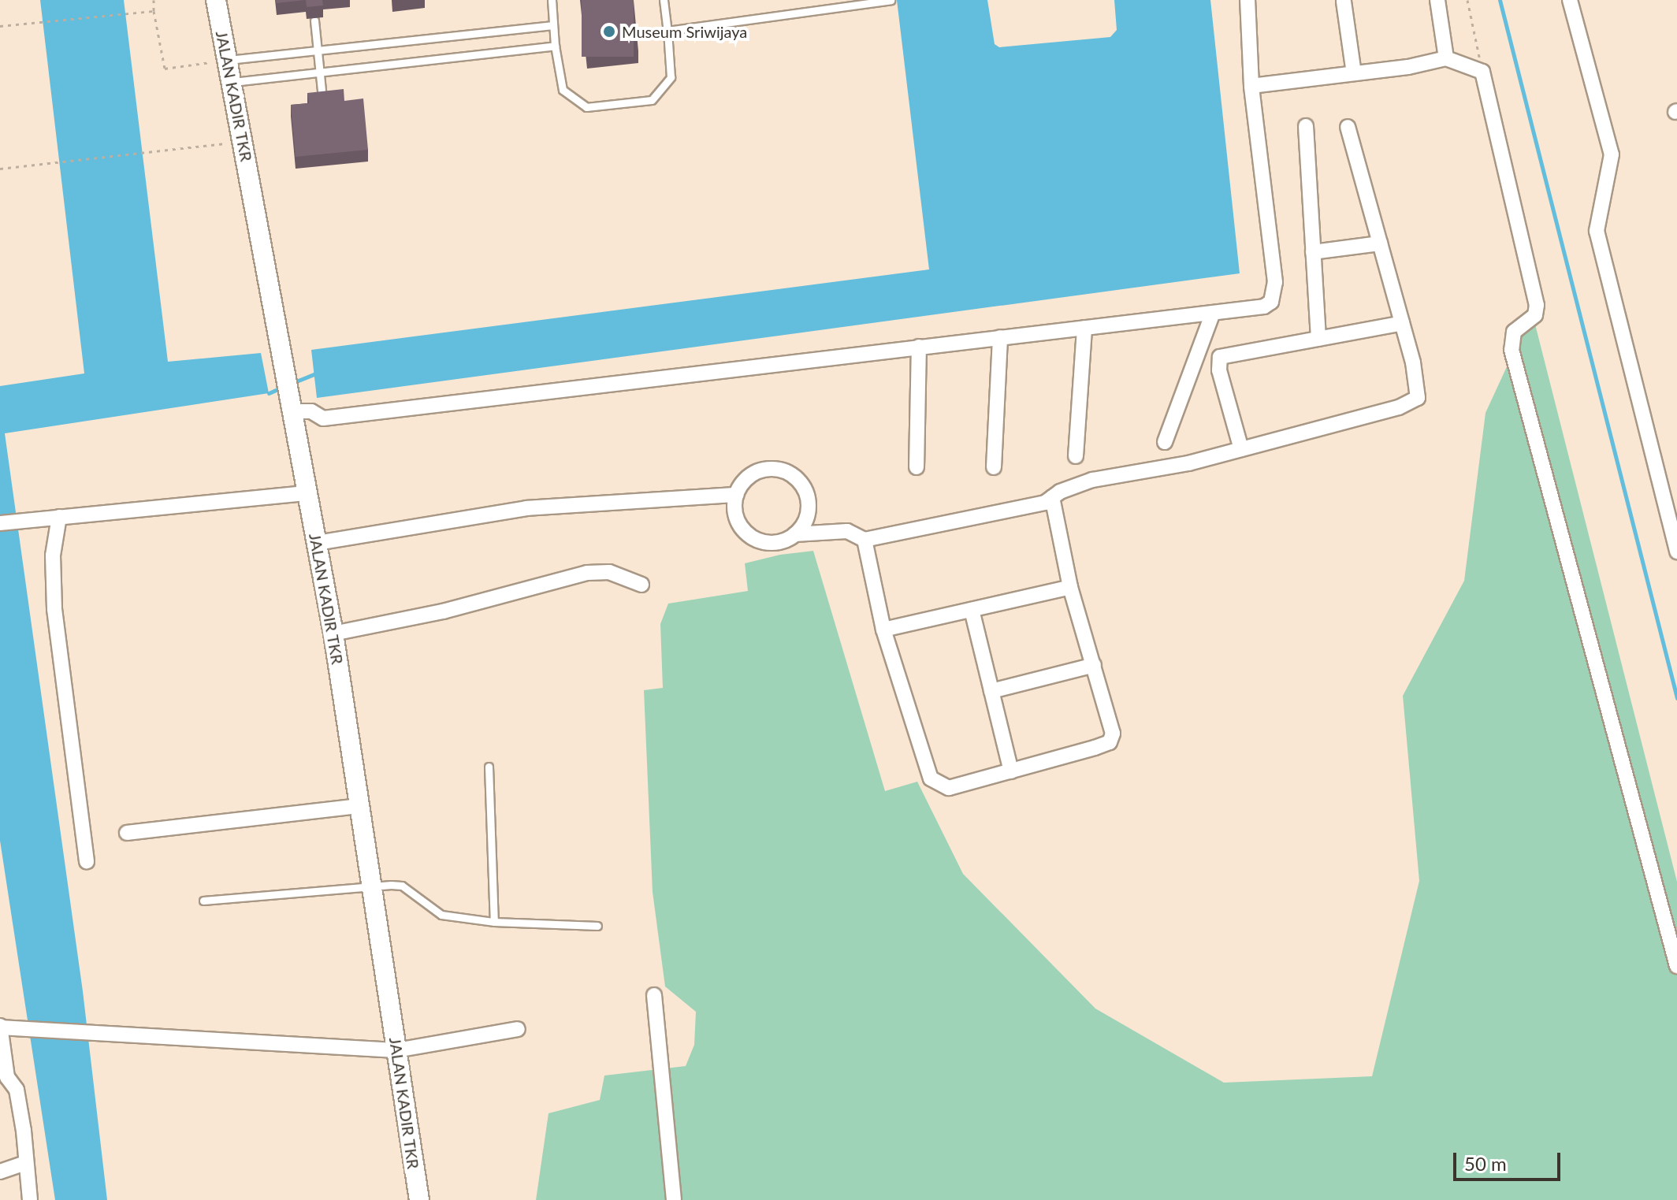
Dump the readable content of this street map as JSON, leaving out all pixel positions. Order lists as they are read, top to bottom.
{
  "streets": {
    "street": ["JALAN KADIR TKR"]
  },
  "places": ["Museum Sriwijaya"],
  "scale_bar": "50 m"
}
